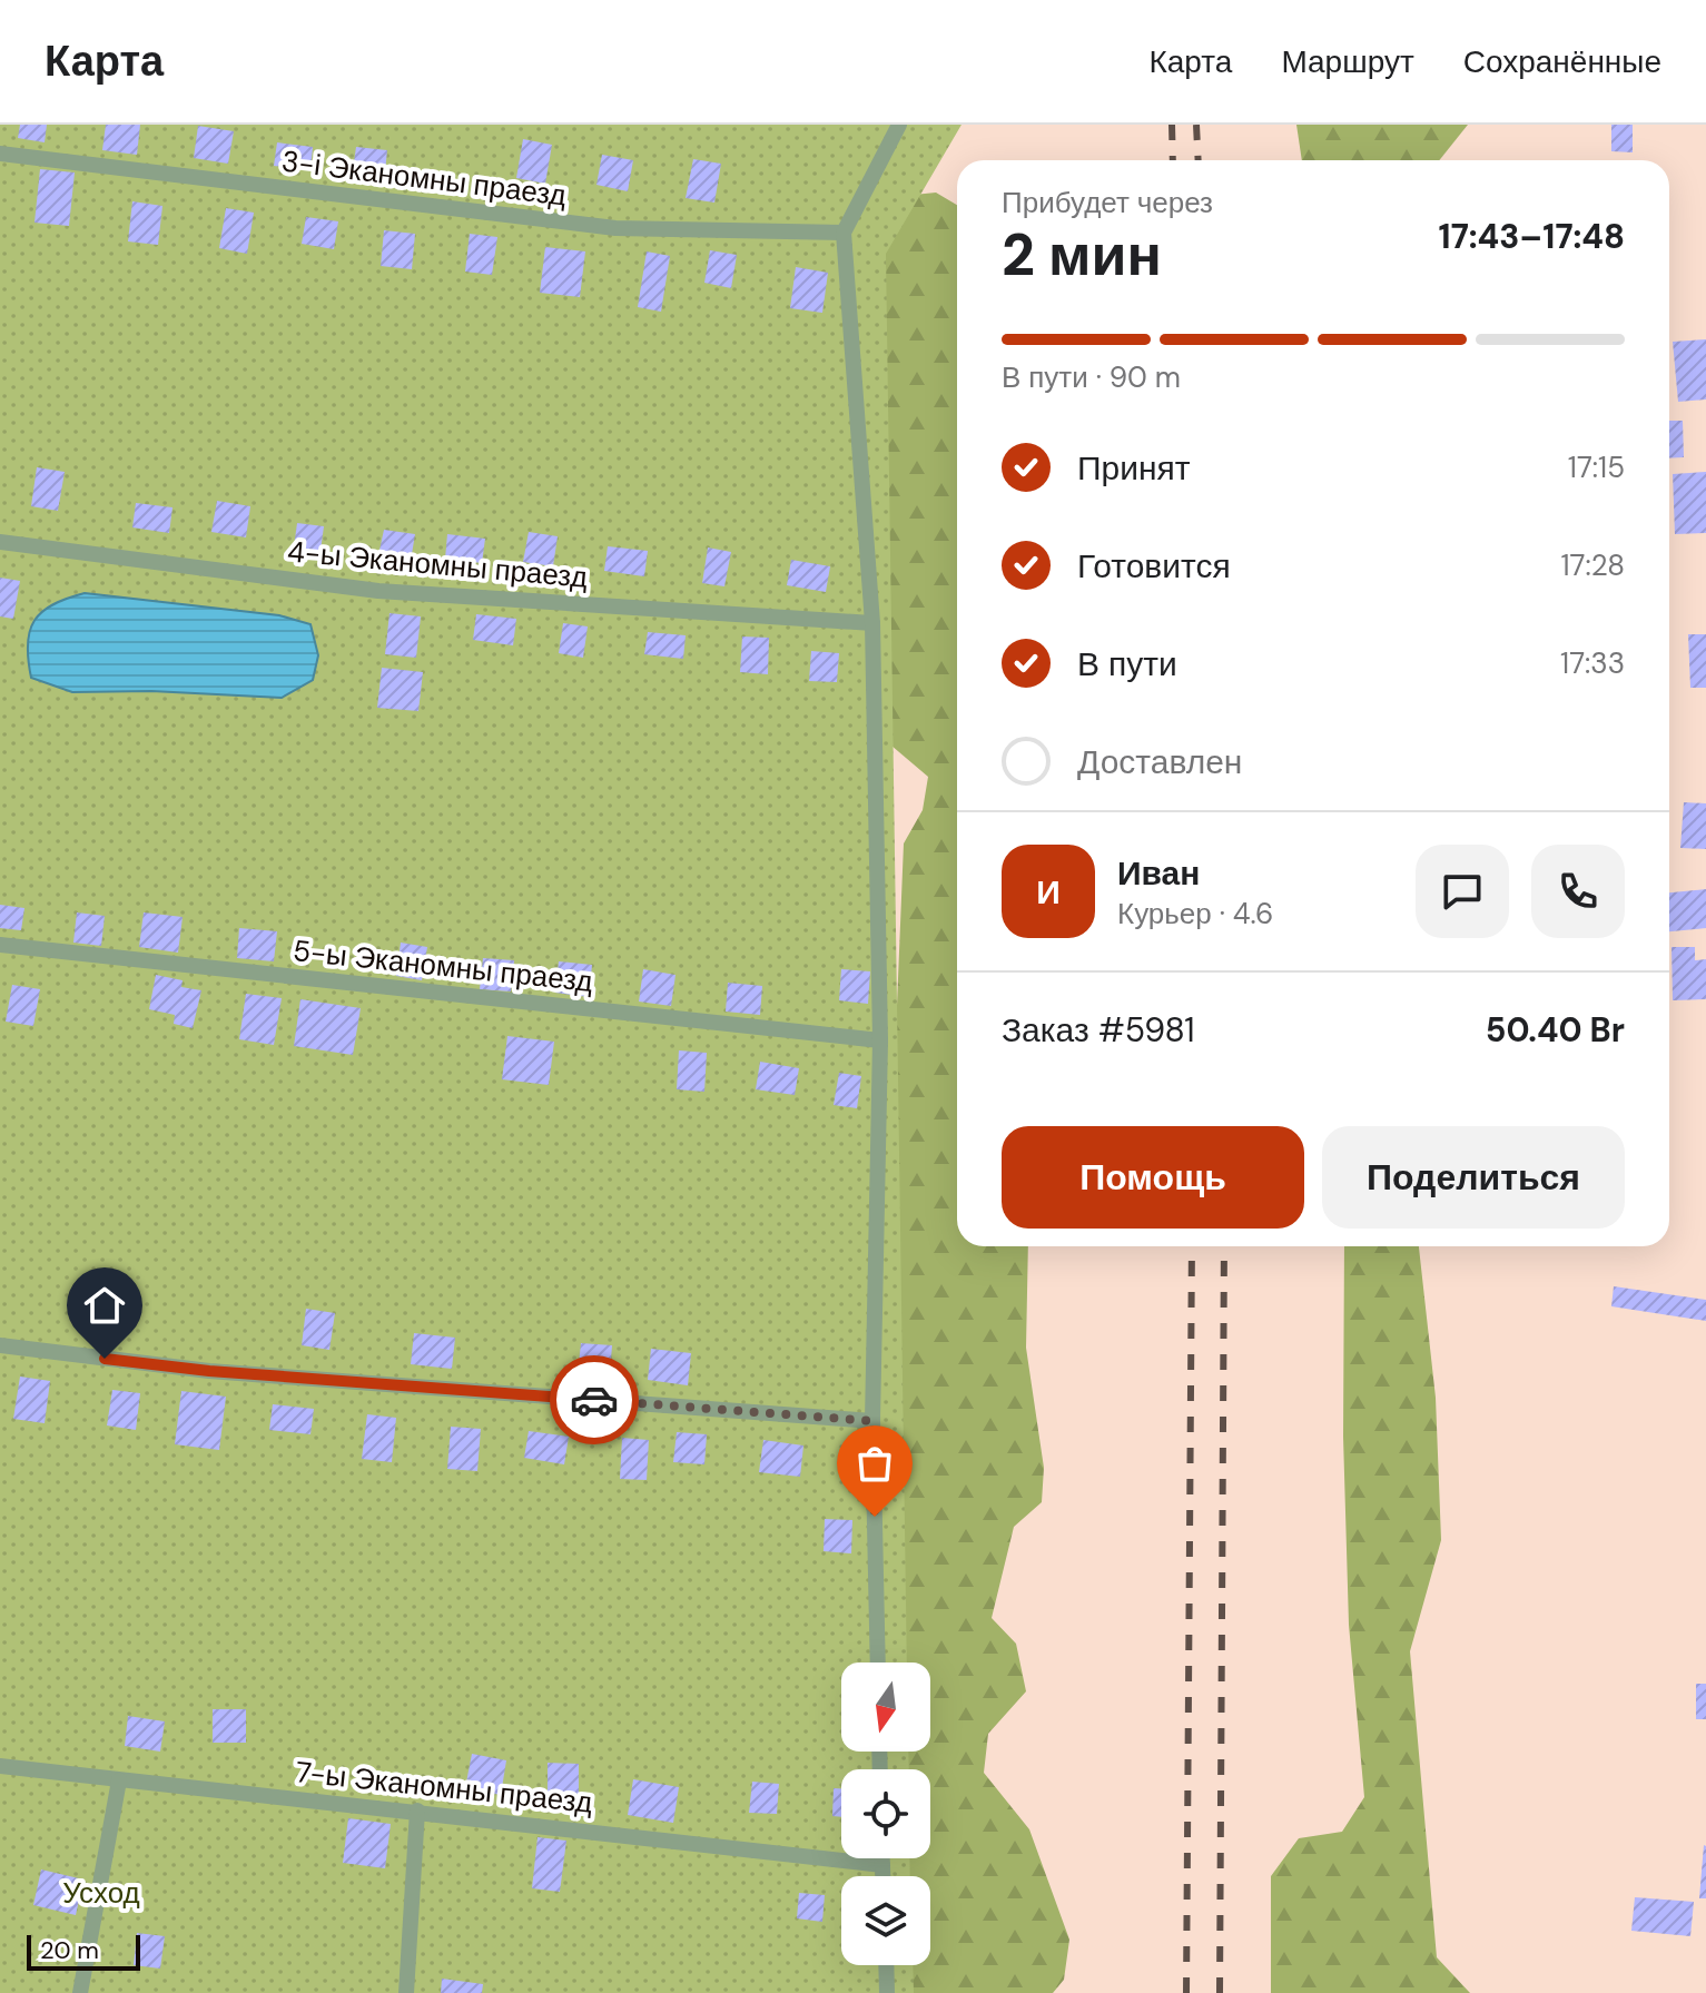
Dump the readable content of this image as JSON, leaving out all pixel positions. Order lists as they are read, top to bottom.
{
  "streets": {
    "lane": [
      "3-і Эканомны праезд",
      "4-ы Эканомны праезд",
      "5-ы Эканомны праезд",
      "7-ы Эканомны праезд"
    ]
  },
  "parks": ["Усход"],
  "scale_bar": "20 m",
  "north": "bottom",
  "page": {
    "header": "Карта",
    "nav": ["Карта", "Маршрут", "Сохранённые"],
    "heading": ["2 мин", "Прибудет через", "17:43–17:48"],
    "panel": [
      "Иван",
      "Курьер · 4.6",
      "Заказ #5981",
      "50.40 Br"
    ],
    "bar": "В пути · 90 m",
    "list": [
      ["Принят", "17:15"],
      ["Готовится", "17:28"],
      ["В пути", "17:33"],
      "Доставлен"
    ],
    "round": "И",
    "buttons": ["Помощь", "Поделиться"],
    "scale": "20 m"
  }
}
